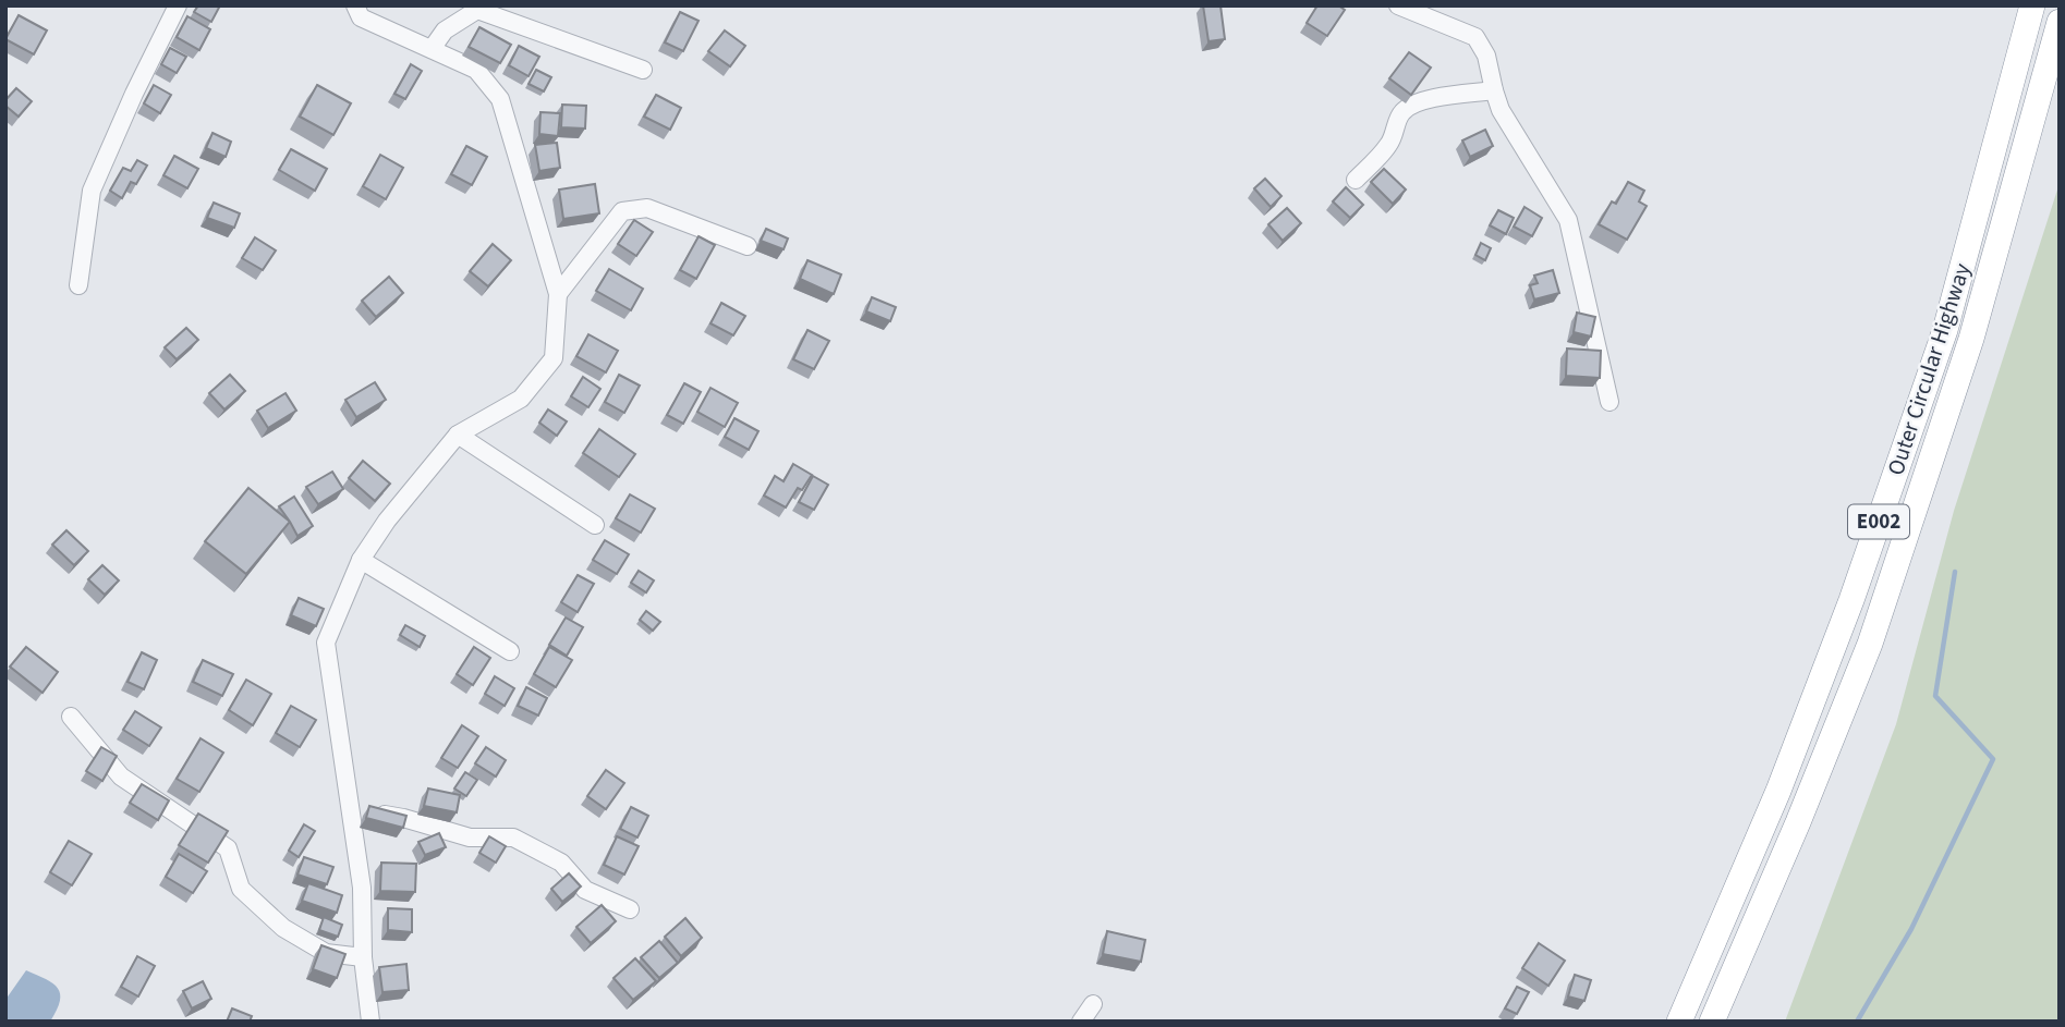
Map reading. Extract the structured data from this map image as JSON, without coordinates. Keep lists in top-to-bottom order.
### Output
{
  "streets": {
    "highway": ["Outer Circular Highway", "E002"]
  }
}
